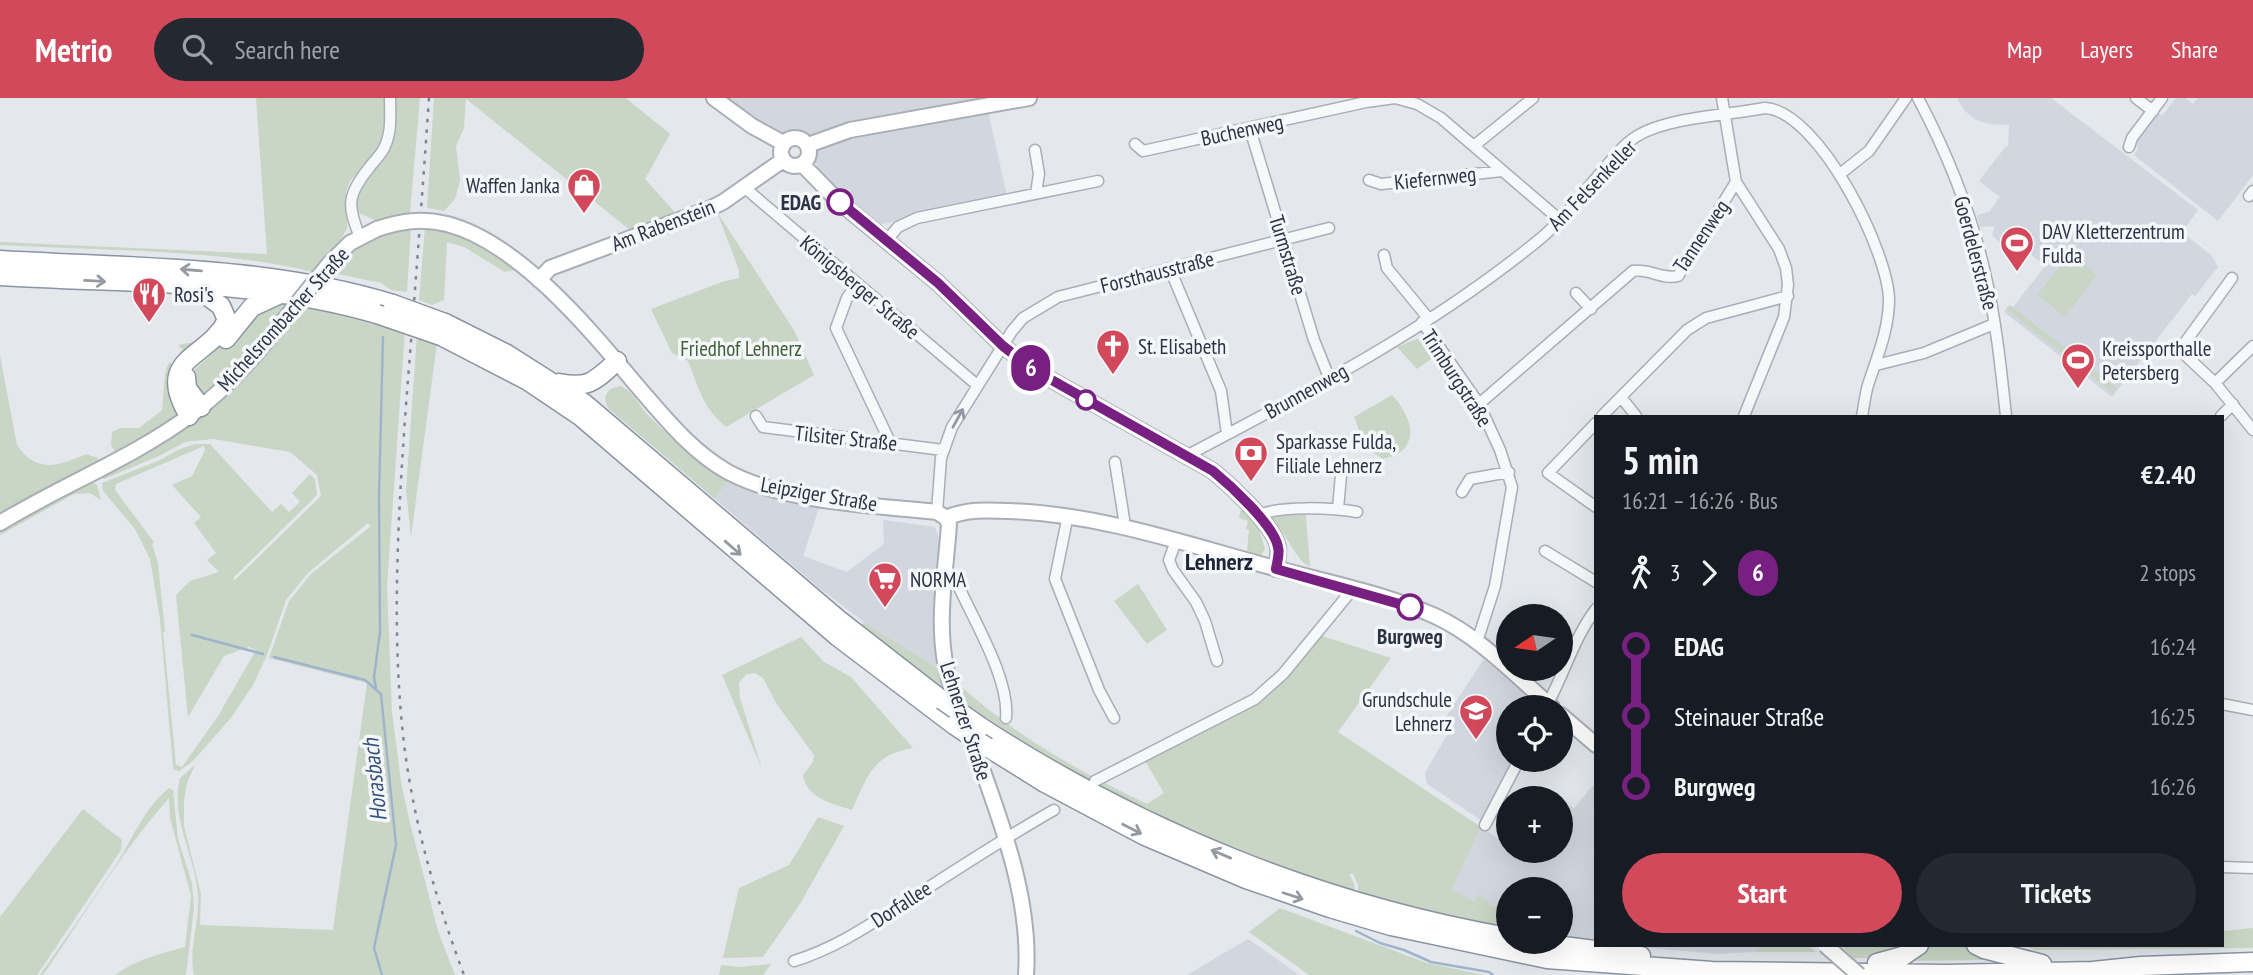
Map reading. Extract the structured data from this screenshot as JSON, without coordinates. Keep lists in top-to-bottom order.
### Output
{
  "streets": {
    "main road": [
      "Am Rabenstein",
      "Michelsrombacher Straße",
      "Leipziger Straße",
      "Lehnerzer Straße"
    ],
    "street": [
      "Buchenweg",
      "Kiefernweg",
      "Am Felsenkeller",
      "Tannenweg",
      "Goerdelerstraße",
      "Turmstraße",
      "Forsthausstraße",
      "Königsberger Straße",
      "Trimburgstraße",
      "Brunnenweg",
      "Tilsiter Straße",
      "Dorfallee"
    ]
  },
  "crossings": [
    ["Buchenweg", "Kiefernweg"],
    ["Buchenweg", "Am Felsenkeller"],
    ["Buchenweg", "Turmstraße"],
    ["Am Felsenkeller", "Trimburgstraße"],
    ["Am Felsenkeller", "Brunnenweg"],
    ["Am Rabenstein", "Königsberger Straße"],
    ["Am Rabenstein", "Michelsrombacher Straße"],
    ["Am Rabenstein", "Leipziger Straße"],
    ["Tannenweg", "Trimburgstraße"],
    ["Turmstraße", "Forsthausstraße"],
    ["Turmstraße", "Brunnenweg"],
    ["Forsthausstraße", "Königsberger Straße"],
    ["Forsthausstraße", "Tilsiter Straße"],
    ["Forsthausstraße", "Leipziger Straße"],
    ["Forsthausstraße", "Lehnerzer Straße"],
    ["Michelsrombacher Straße", "Leipziger Straße"],
    ["Trimburgstraße", "Brunnenweg"],
    ["Trimburgstraße", "Leipziger Straße"],
    ["Leipziger Straße", "Lehnerzer Straße"],
    ["Lehnerzer Straße", "Dorfallee"]
  ],
  "districts": ["Lehnerz"],
  "water": ["Horasbach"],
  "parks": ["Friedhof Lehnerz"],
  "places": {
    "other": ["EDAG", "Burgweg"],
    "shop": ["Waffen Janka"],
    "sports": ["DAV Kletterzentrum Fulda", "Kreissporthalle Petersberg"],
    "restaurant": ["Rosi's"],
    "church": ["St. Elisabeth"],
    "bank": ["Sparkasse Fulda, Filiale Lehnerz"],
    "supermarket": ["NORMA"],
    "school or university": ["Grundschule Lehnerz"]
  },
  "lines": ["bus line 6"],
  "north": "left",
  "page": {
    "header": "Metrio",
    "search": "Search here",
    "nav": ["Map", "Layers", "Share"],
    "on_map": "6",
    "heading": ["5 min", "16:21 – 16:26 · Bus", "€2.40"],
    "legs": ["3", "6", "2 stops"],
    "map_buttons": ["+", "−"],
    "list": [
      {
        "name": "EDAG",
        "value": "16:24"
      },
      {
        "name": "Steinauer Straße",
        "value": "16:25"
      },
      {
        "name": "Burgweg",
        "value": "16:26"
      }
    ],
    "buttons": ["Start", "Tickets"]
  }
}
